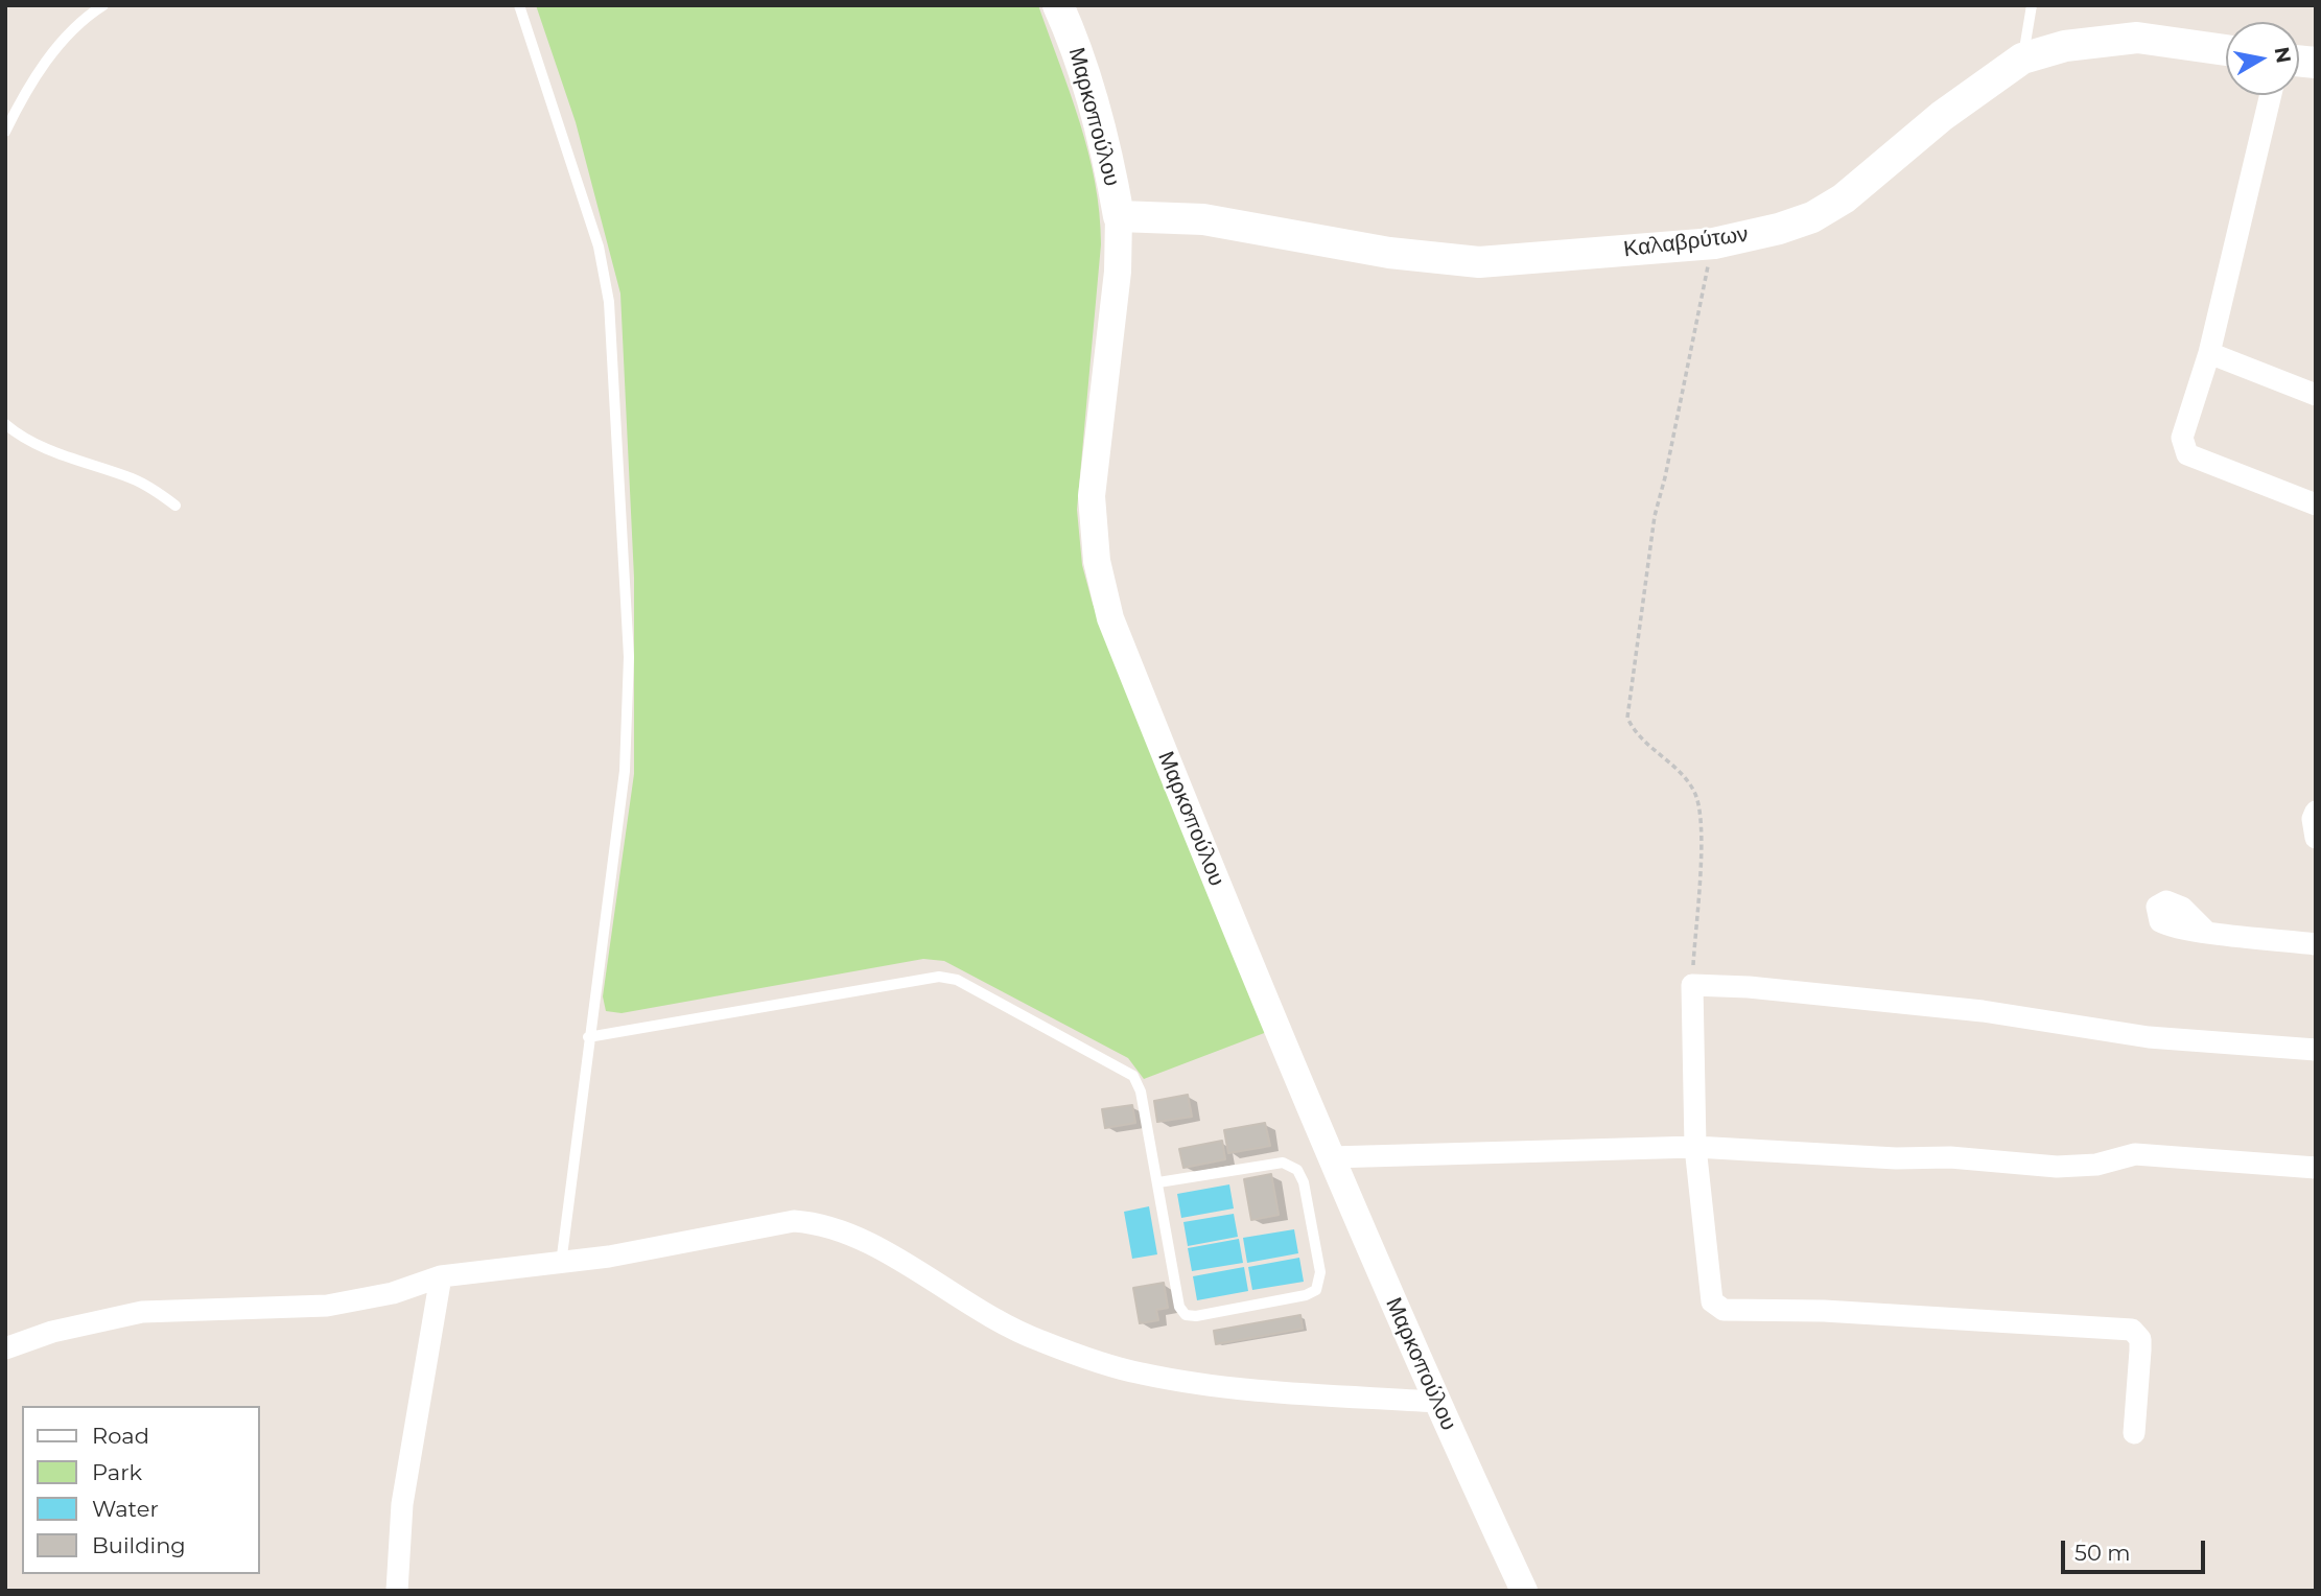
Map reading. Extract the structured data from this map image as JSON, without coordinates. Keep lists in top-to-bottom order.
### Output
{
  "streets": {
    "main road": ["Μαρκοπούλου", "Καλαβρύτων"]
  },
  "crossings": [
    ["Μαρκοπούλου", "Καλαβρύτων"]
  ],
  "legend": [
    "Road",
    "Park",
    "Water",
    "Building"
  ],
  "scale_bar": "50 m",
  "north": "right"
}
